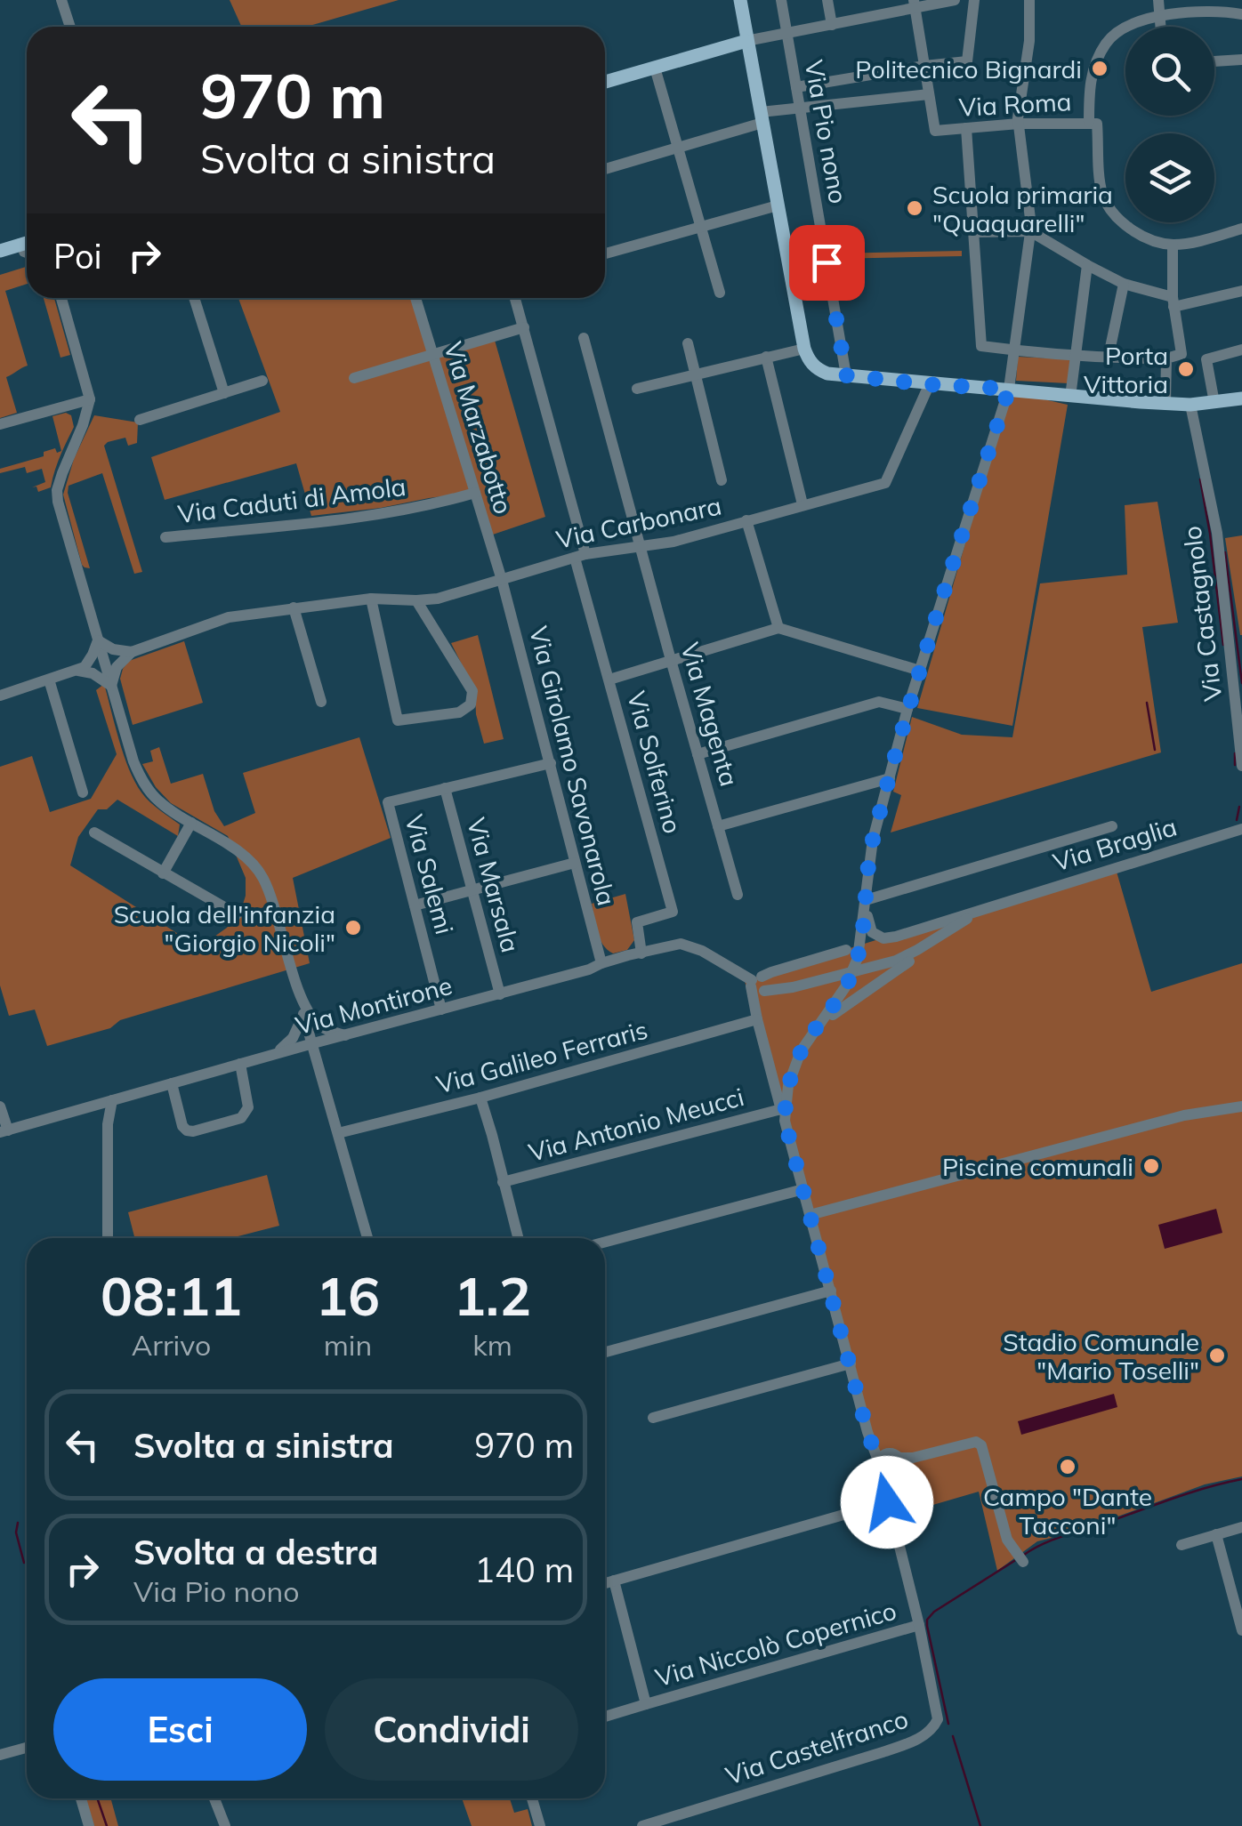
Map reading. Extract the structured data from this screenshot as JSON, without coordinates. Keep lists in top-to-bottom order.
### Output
{
  "streets": {
    "street": [
      "Via Roma",
      "Via Pio nono",
      "Via Marzabotto",
      "Via Caduti di Amola",
      "Via Carbonara",
      "Via Castagnolo",
      "Via Magenta",
      "Via Solferino",
      "Via Girolamo Savonarola",
      "Via Braglia",
      "Via Salemi",
      "Via Marsala",
      "Via Montirone",
      "Via Galileo Ferraris",
      "Via Antonio Meucci",
      "Via Niccolò Copernico",
      "Via Castelfranco"
    ]
  },
  "crossings": [
    ["Via Roma", "Via Castelfranco"],
    ["Via Marzabotto", "Via Caduti di Amola"],
    ["Via Marzabotto", "Via Carbonara"],
    ["Via Marzabotto", "Via Girolamo Savonarola"],
    ["Via Carbonara", "Via Magenta"],
    ["Via Carbonara", "Via Solferino"],
    ["Via Carbonara", "Via Girolamo Savonarola"],
    ["Via Solferino", "Via Montirone"],
    ["Via Girolamo Savonarola", "Via Montirone"],
    ["Via Braglia", "Via Montirone"],
    ["Via Braglia", "Via Castelfranco"],
    ["Via Salemi", "Via Marsala"],
    ["Via Salemi", "Via Montirone"],
    ["Via Marsala", "Via Montirone"],
    ["Via Montirone", "Via Castelfranco"],
    ["Via Galileo Ferraris", "Via Castelfranco"],
    ["Via Antonio Meucci", "Via Castelfranco"],
    ["Via Niccolò Copernico", "Via Castelfranco"]
  ],
  "places": [
    "Politecnico Bignardi",
    "Scuola primaria \"Quaquarelli\"",
    "Porta Vittoria",
    "Scuola dell'infanzia \"Giorgio Nicoli\"",
    "Piscine comunali",
    "Stadio Comunale \"Mario Toselli\"",
    "Campo \"Dante Tacconi\""
  ],
  "page": {
    "turn": ["970 m", "Svolta a sinistra"],
    "then": "Poi",
    "eta": [
      "08:11",
      "Arrivo",
      "16",
      "min",
      "1.2",
      "km"
    ],
    "list": [
      {
        "name": "Svolta a sinistra",
        "value": "970 m"
      },
      {
        "name": "Svolta a destra",
        "note": "Via Pio nono",
        "value": "140 m"
      }
    ],
    "buttons": ["Esci", "Condividi"]
  }
}
